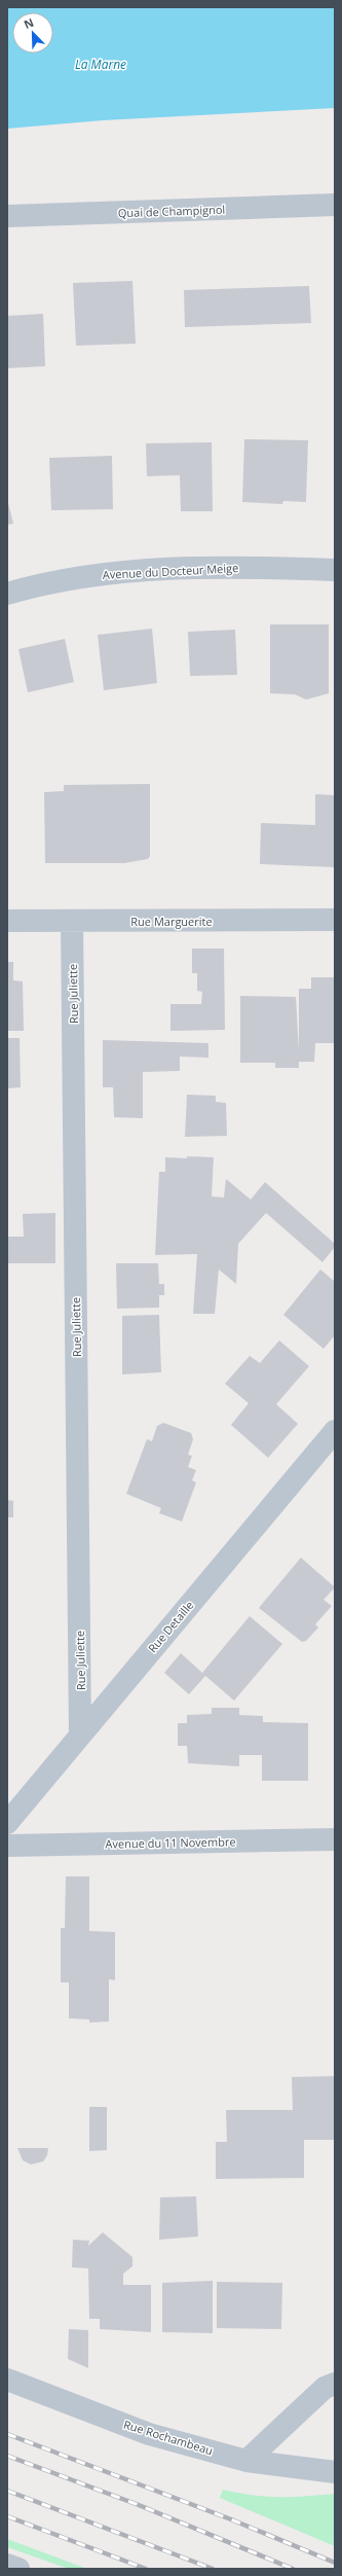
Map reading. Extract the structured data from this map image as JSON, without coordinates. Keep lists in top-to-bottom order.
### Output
{
  "streets": {
    "street": [
      "Quai de Champignol",
      "Avenue du Docteur Meige",
      "Rue Marguerite",
      "Rue Juliette",
      "Rue Detaille",
      "Avenue du 11 Novembre",
      "Rue Rochambeau"
    ]
  },
  "crossings": [
    ["Rue Marguerite", "Rue Juliette"],
    ["Rue Juliette", "Rue Detaille"]
  ],
  "water": ["La Marne"],
  "north": "top left"
}
